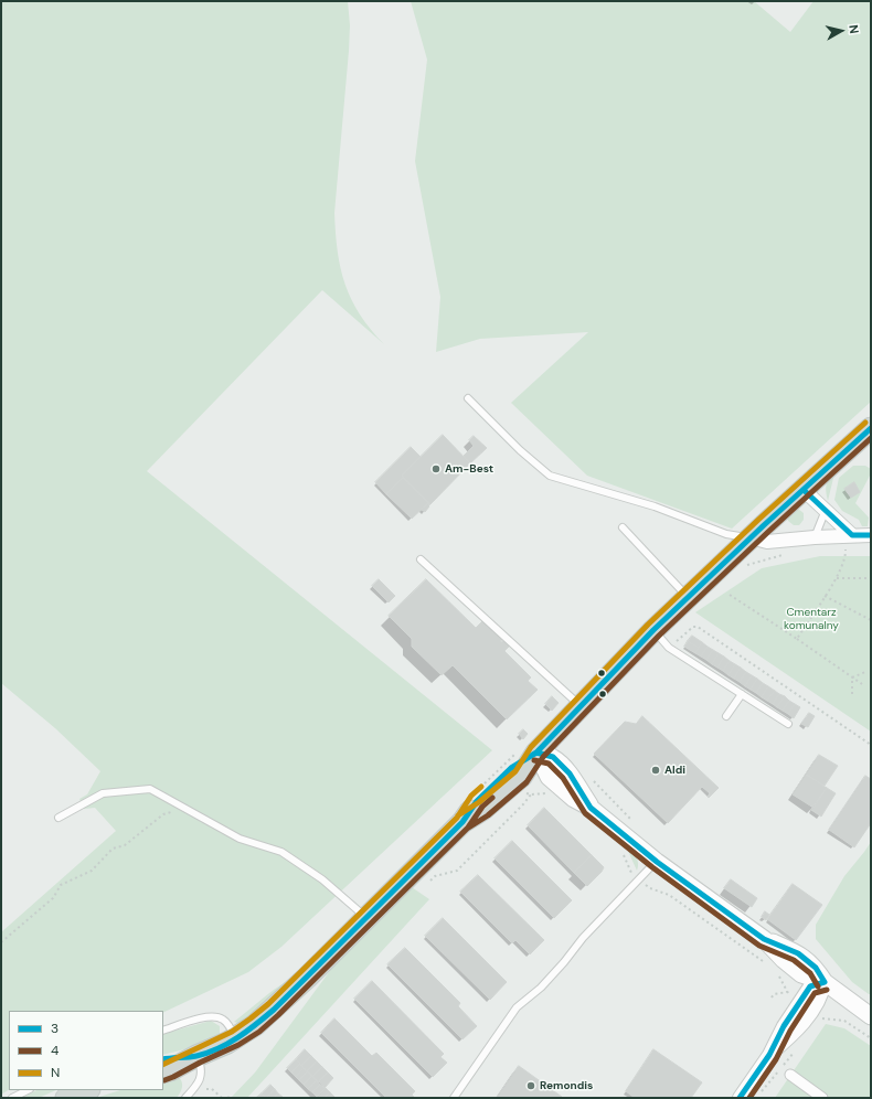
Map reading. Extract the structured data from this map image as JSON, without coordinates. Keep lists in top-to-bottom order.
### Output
{
  "parks": ["Cmentarz komunalny"],
  "places": ["Am-Best", "Aldi", "Remondis"],
  "lines": ["transit line N", "transit line 3", "transit line 4"],
  "legend": ["3", "4", "N"],
  "north": "right"
}
